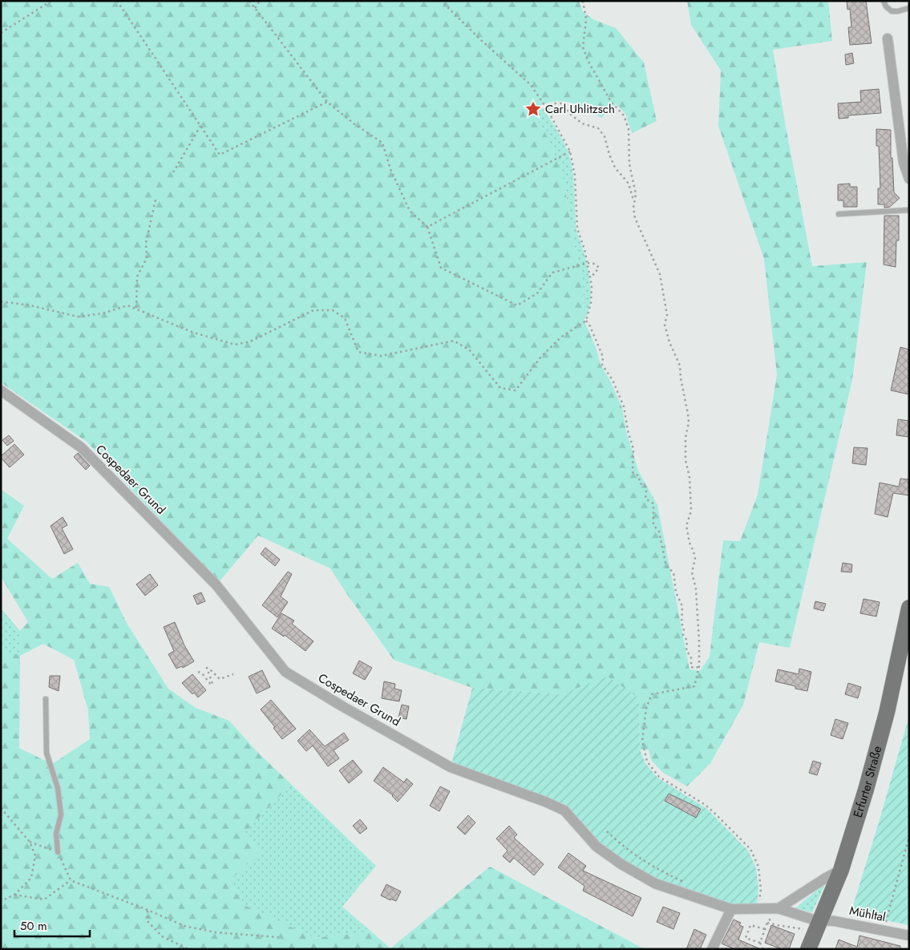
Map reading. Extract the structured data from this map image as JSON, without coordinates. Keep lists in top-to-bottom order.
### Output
{
  "streets": {
    "main road": ["Erfurter Straße"],
    "street": ["Cospedaer Grund", "Mühltal"]
  },
  "crossings": [
    ["Cospedaer Grund", "Erfurter Straße"],
    ["Cospedaer Grund", "Mühltal"],
    ["Erfurter Straße", "Mühltal"]
  ],
  "places": {
    "place": ["Carl Uhlitzsch"]
  },
  "scale_bar": "50 m"
}
